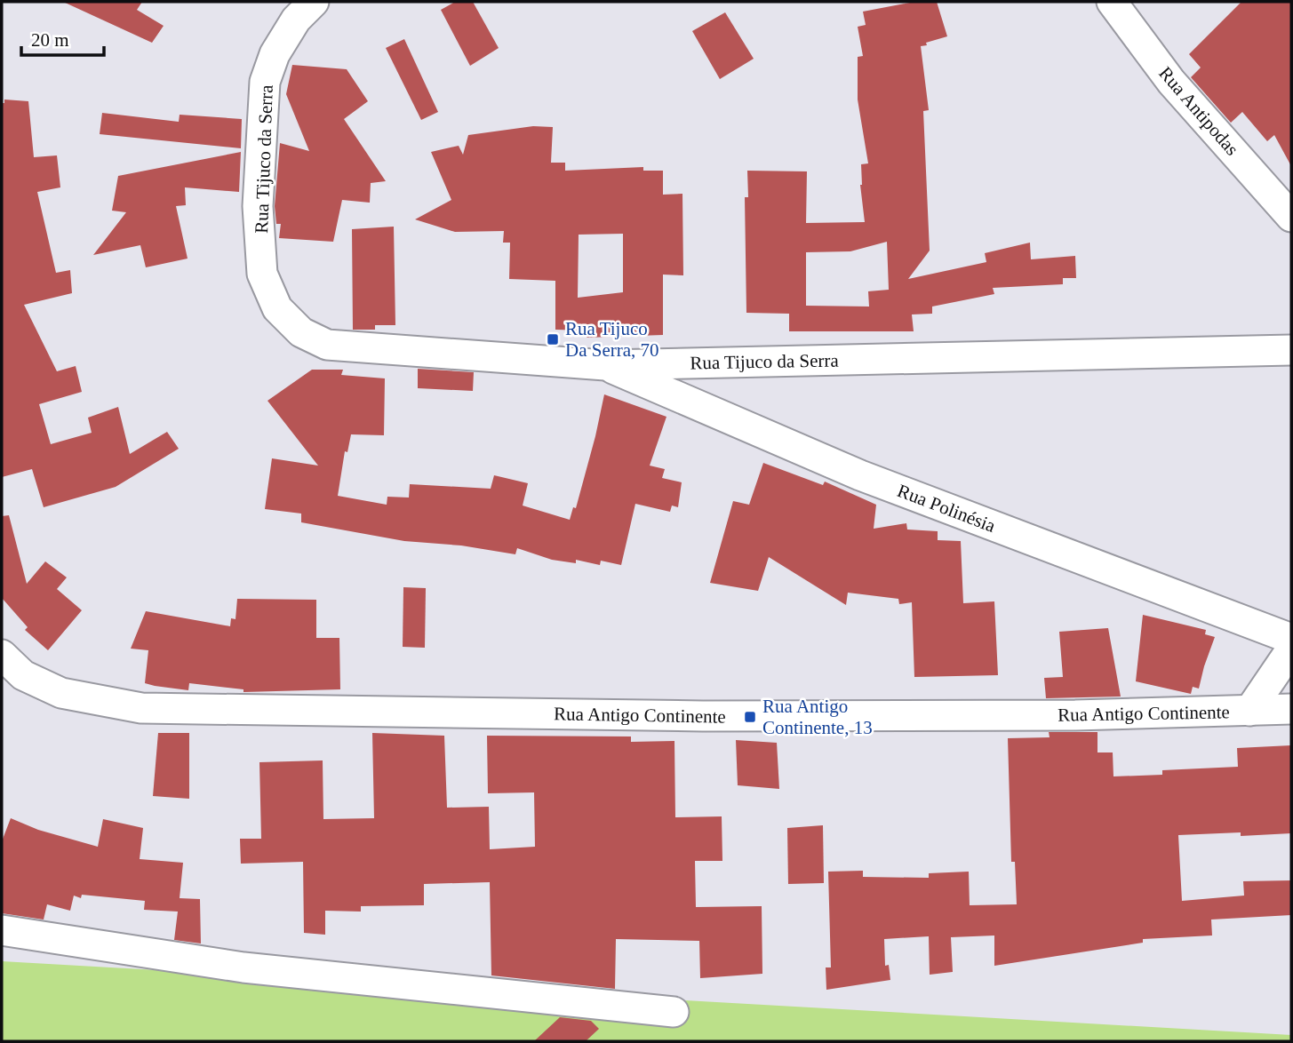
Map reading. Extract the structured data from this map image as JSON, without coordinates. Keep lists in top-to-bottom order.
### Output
{
  "streets": {
    "street": [
      "Rua Antipodas",
      "Rua Tijuco da Serra",
      "Rua Polinésia",
      "Rua Antigo Continente"
    ]
  },
  "crossings": [
    ["Rua Tijuco da Serra", "Rua Polinésia"]
  ],
  "places": {
    "transit": ["Rua Tijuco Da Serra, 70", "Rua Antigo Continente, 13"]
  },
  "scale_bar": "20 m"
}
